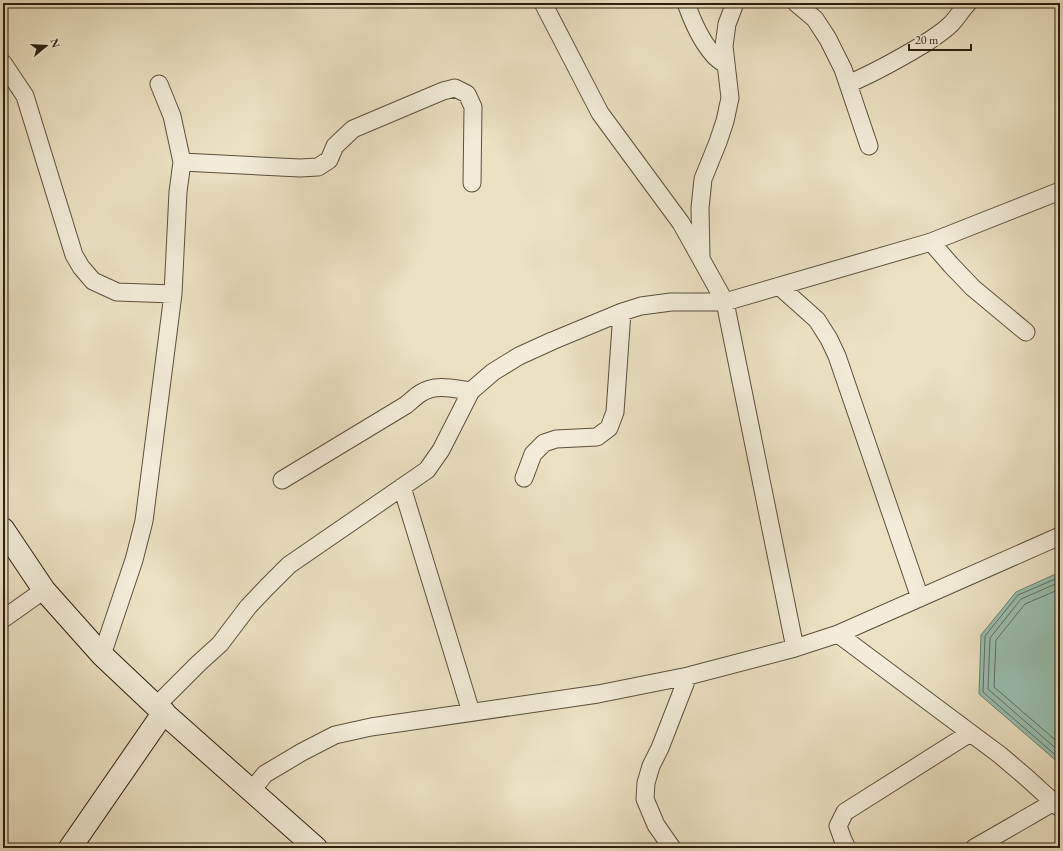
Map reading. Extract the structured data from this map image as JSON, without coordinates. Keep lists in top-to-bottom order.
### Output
{
  "scale_bar": "20 m",
  "north": "right"
}
